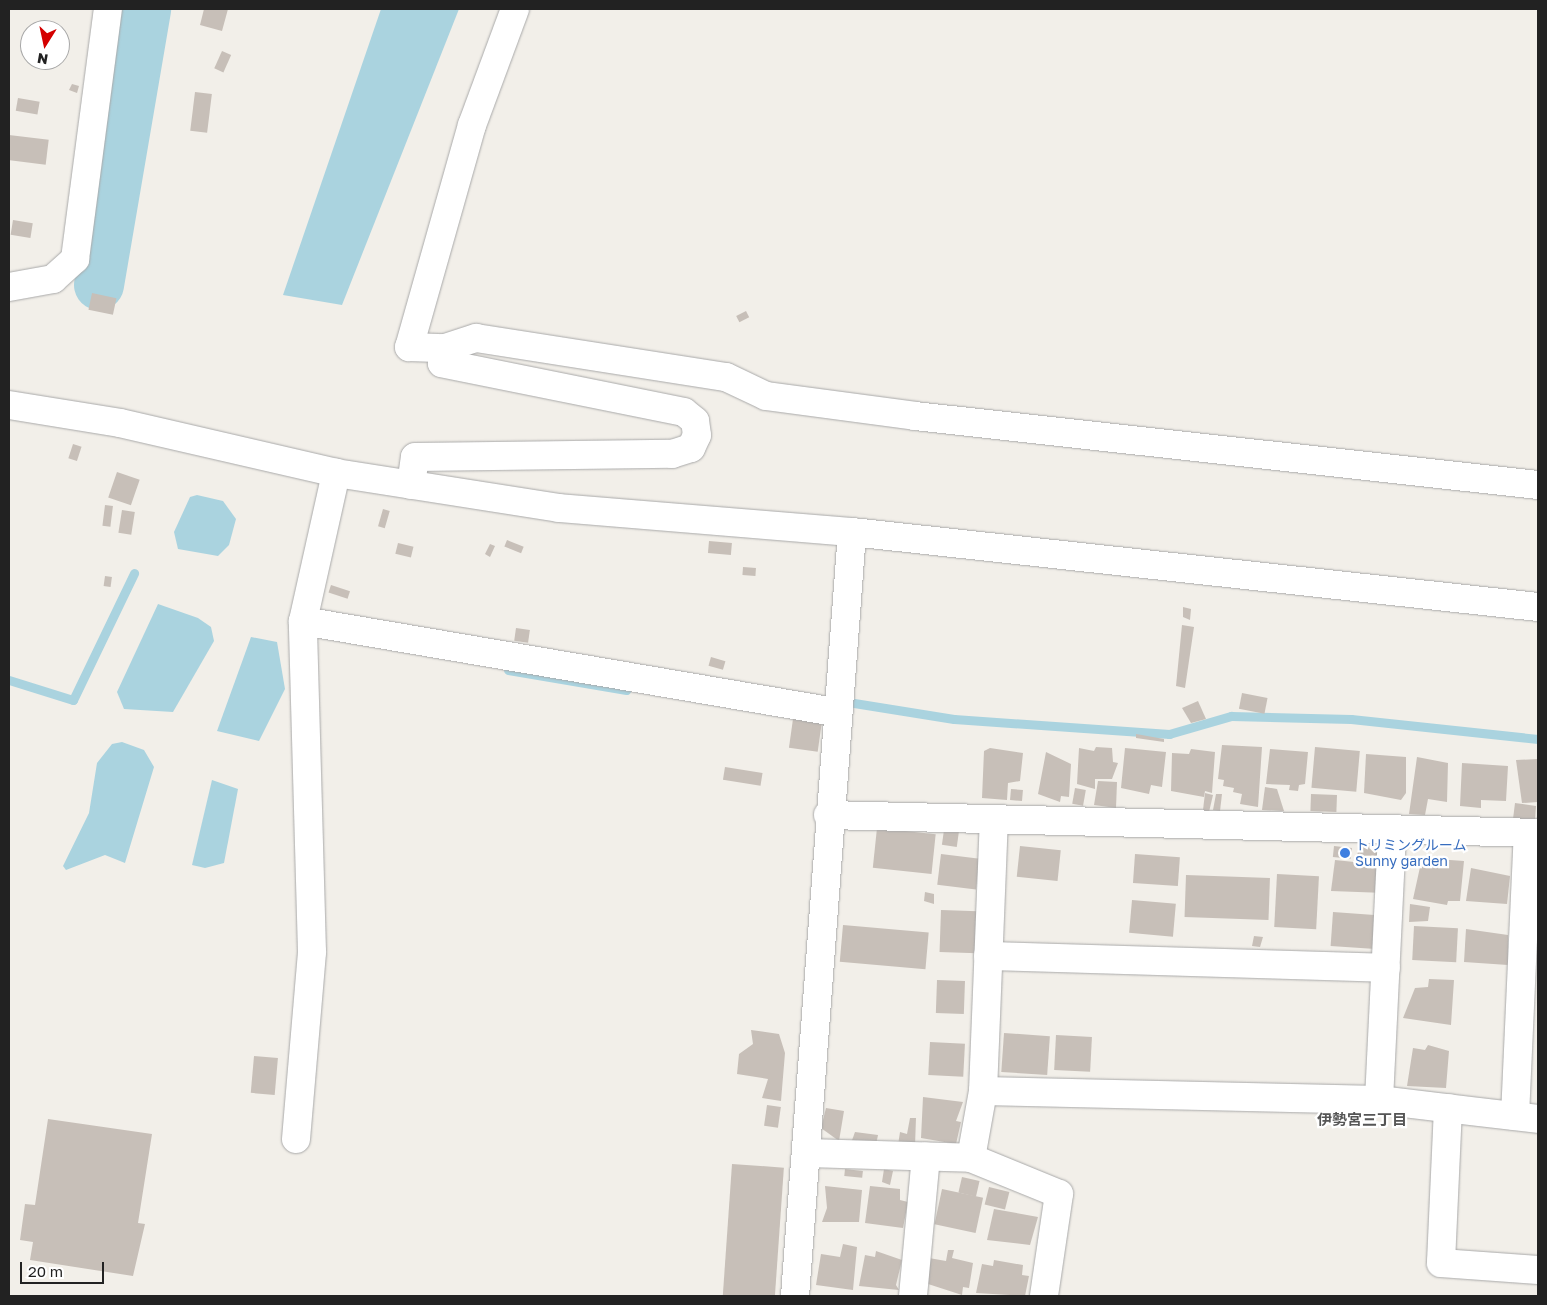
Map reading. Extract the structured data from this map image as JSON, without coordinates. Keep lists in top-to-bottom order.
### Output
{
  "districts": ["伊勢宮三丁目"],
  "places": ["トリミングルーム Sunny garden"],
  "scale_bar": "20 m",
  "north": "bottom"
}
